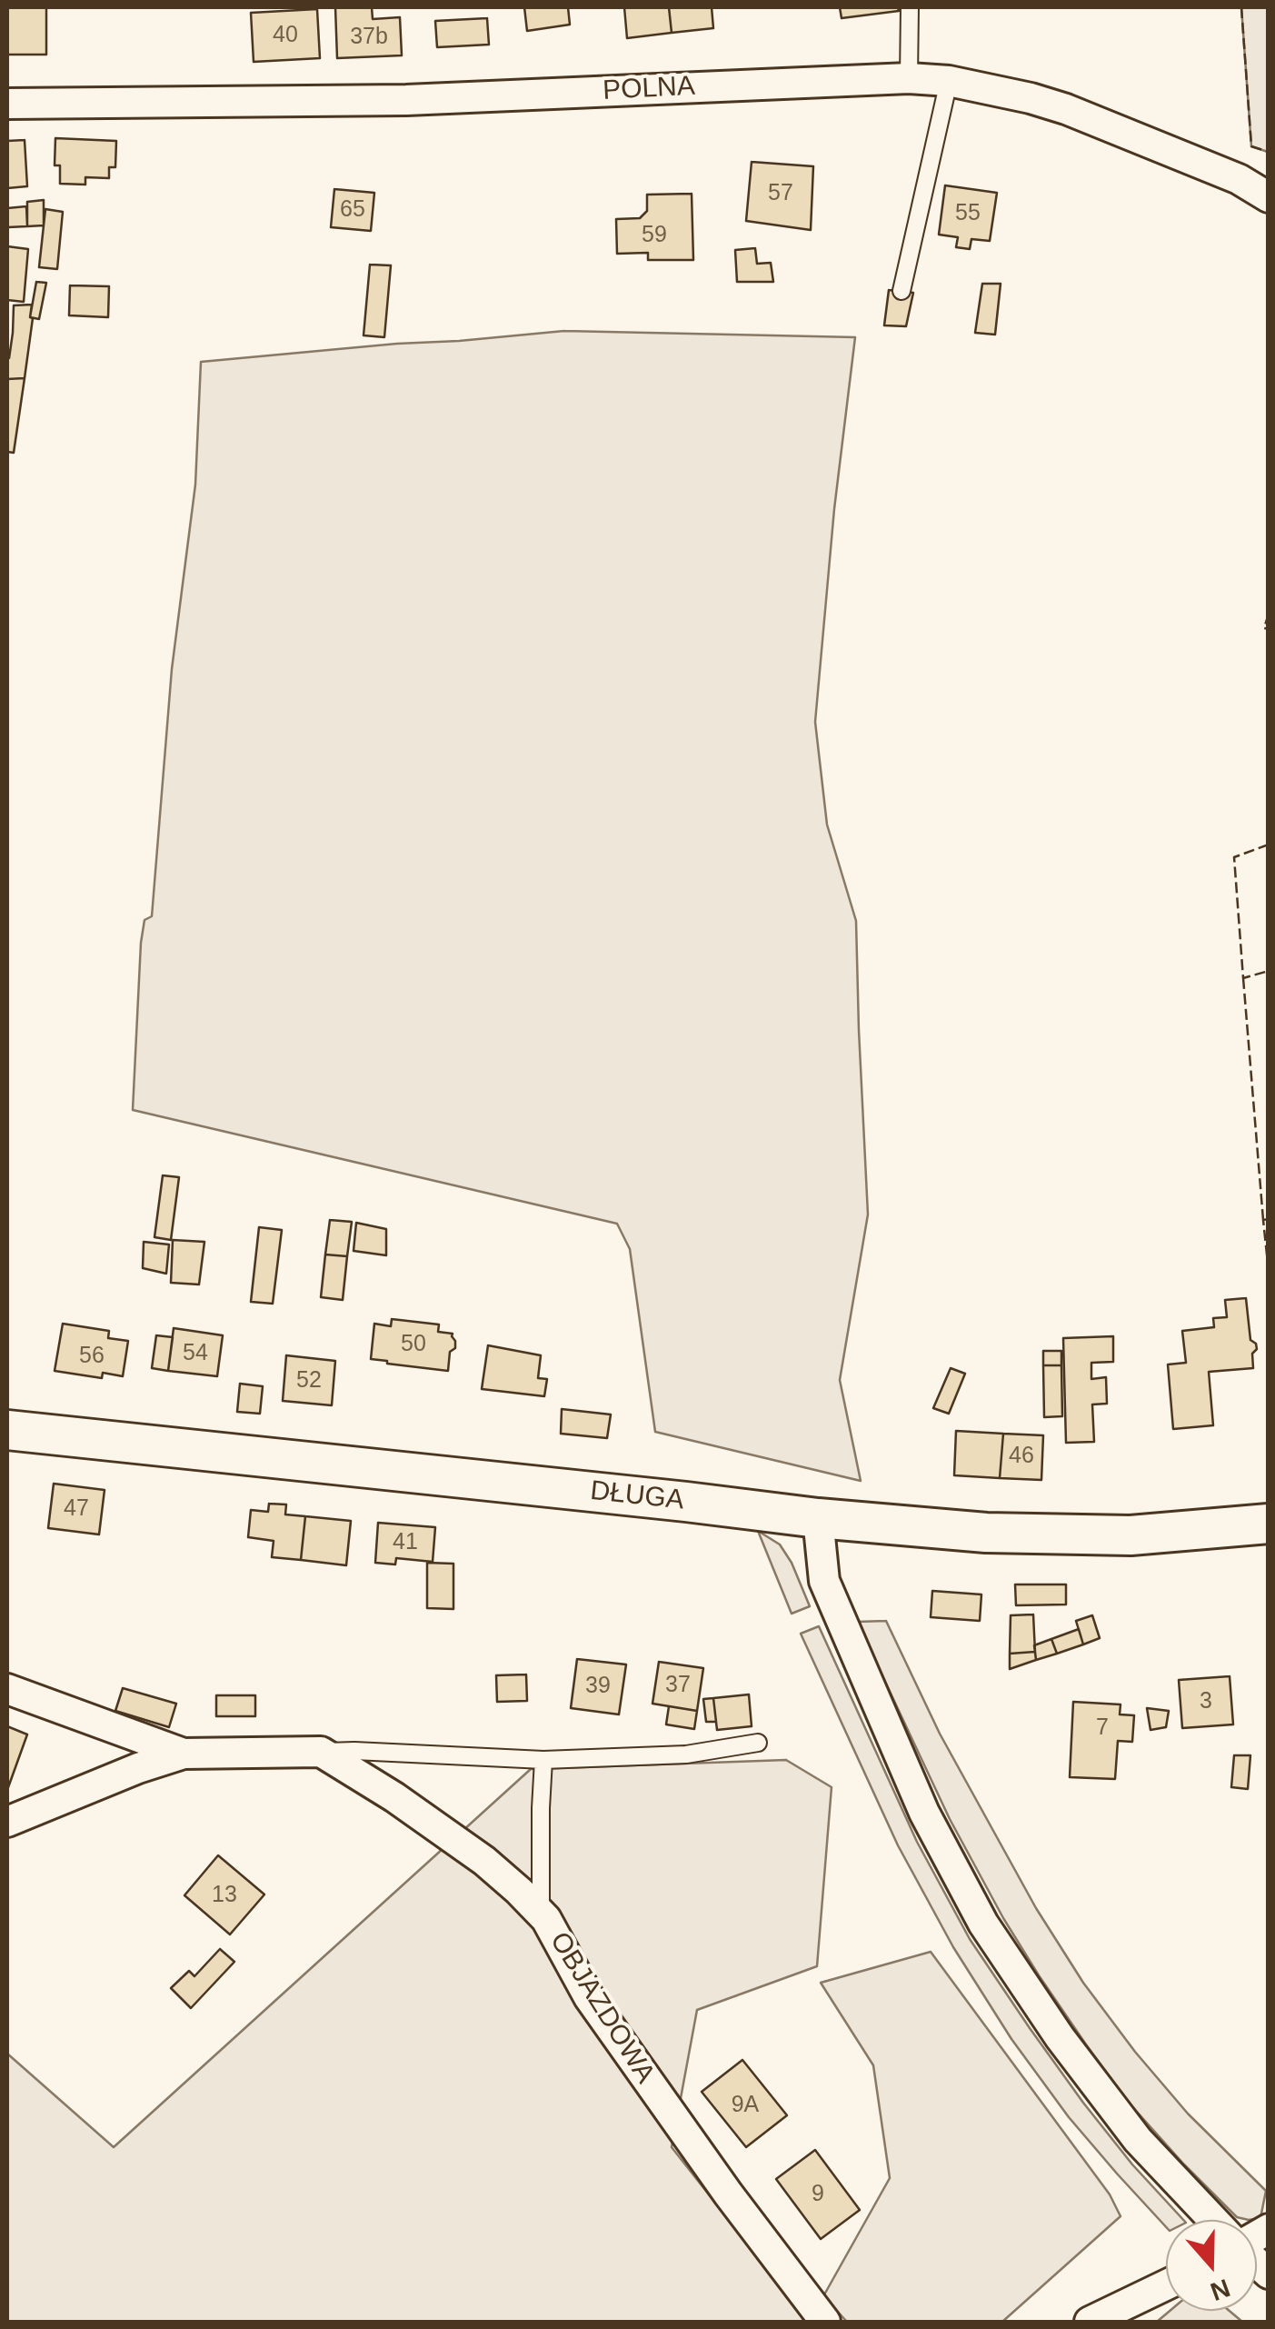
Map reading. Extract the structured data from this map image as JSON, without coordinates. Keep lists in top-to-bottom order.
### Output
{
  "streets": {
    "street": ["POLNA", "DŁUGA", "OBJAZDOWA"]
  },
  "house_numbers": [
    "40",
    "37b",
    "57",
    "65",
    "55",
    "59",
    "50",
    "54",
    "56",
    "52",
    "46",
    "47",
    "41",
    "37",
    "39",
    "3",
    "7",
    "13",
    "9A",
    "9"
  ],
  "north": "bottom"
}
